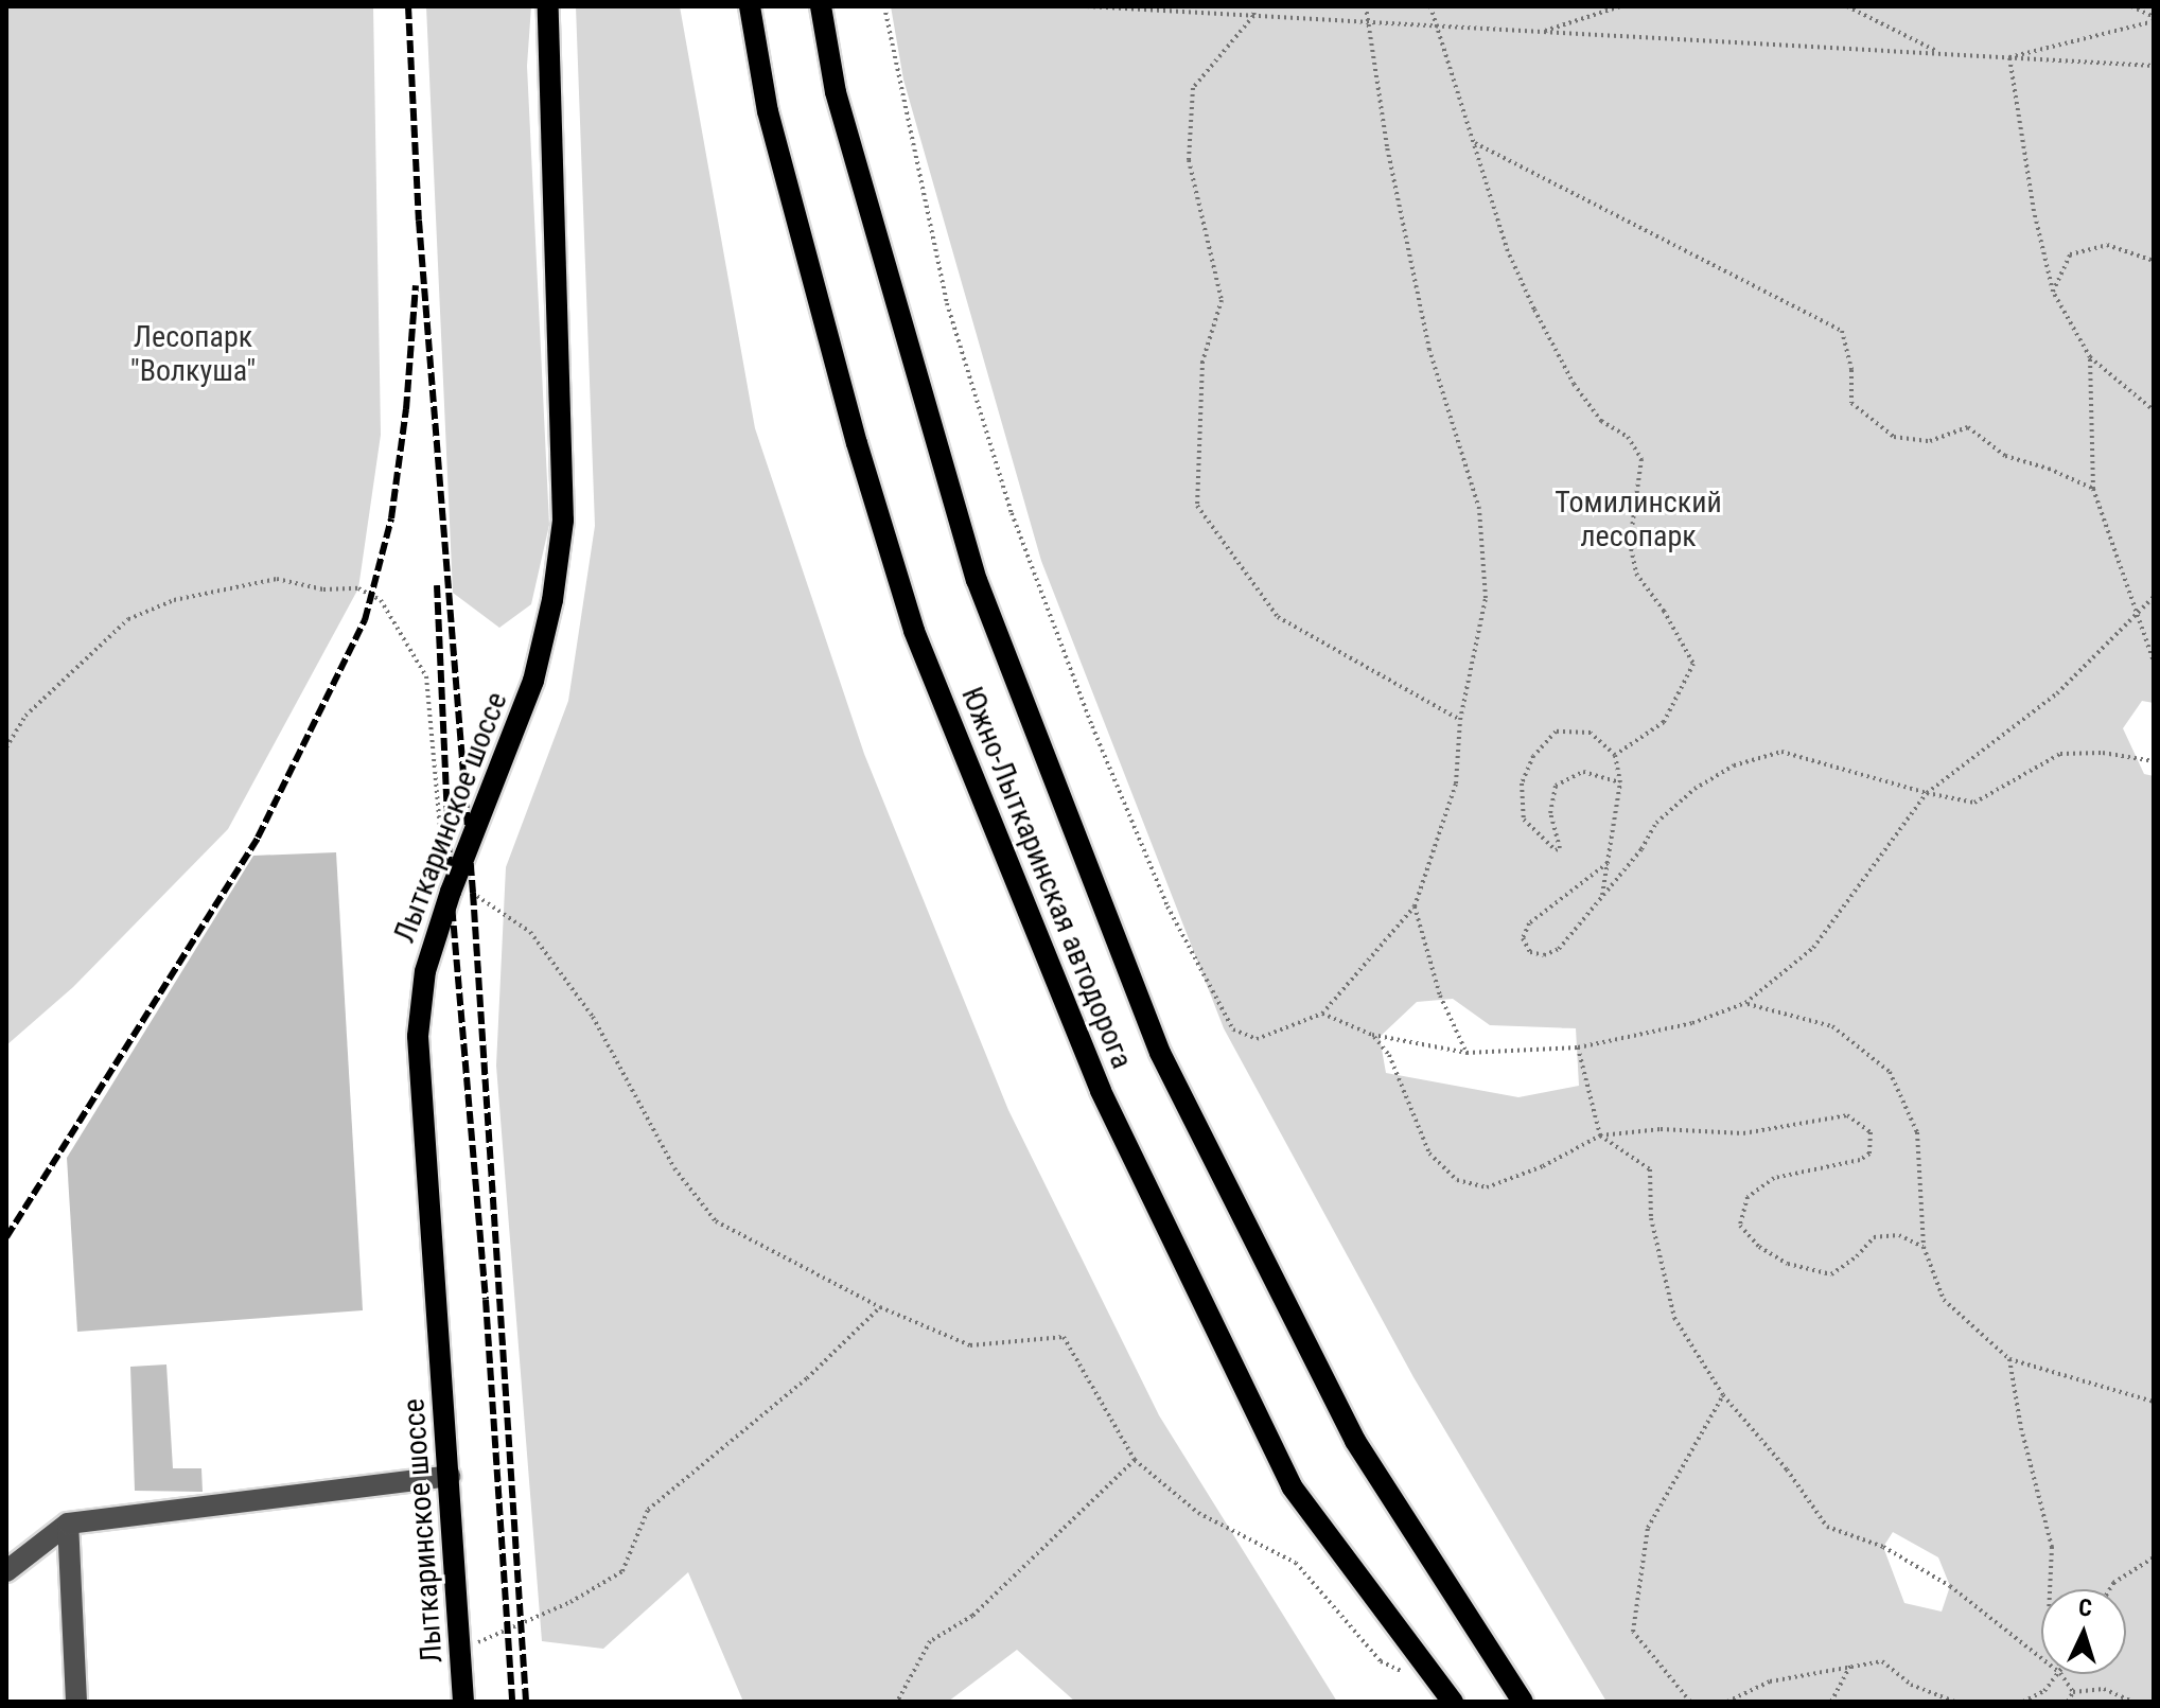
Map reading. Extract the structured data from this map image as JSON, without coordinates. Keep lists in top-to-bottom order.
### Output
{
  "streets": {
    "main road": ["Лыткаринское шоссе", "Южно-Лыткаринская автодорога"]
  },
  "parks": ["Лесопарк \"Волкуша\"", "Томилинский лесопарк"],
  "north": "top"
}
